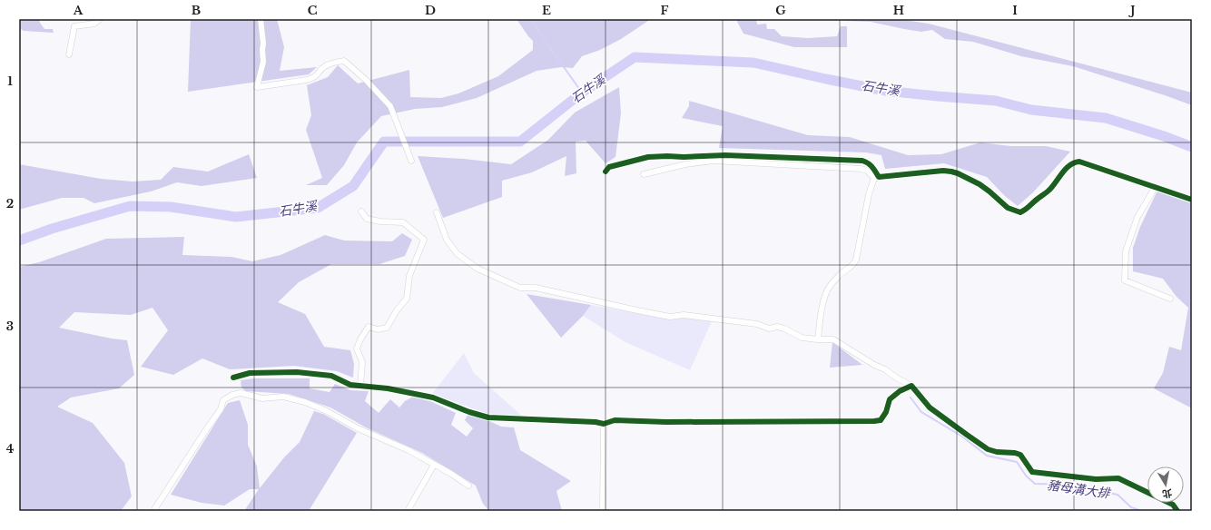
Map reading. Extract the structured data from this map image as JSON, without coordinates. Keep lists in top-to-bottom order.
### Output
{
  "water": ["石牛溪", "豬母溝大排"],
  "north": "bottom",
  "grid": {
    "columns": [
      "A",
      "B",
      "C",
      "D",
      "E",
      "F",
      "G",
      "H",
      "I",
      "J"
    ],
    "rows": [
      "1",
      "2",
      "3",
      "4"
    ]
  }
}
